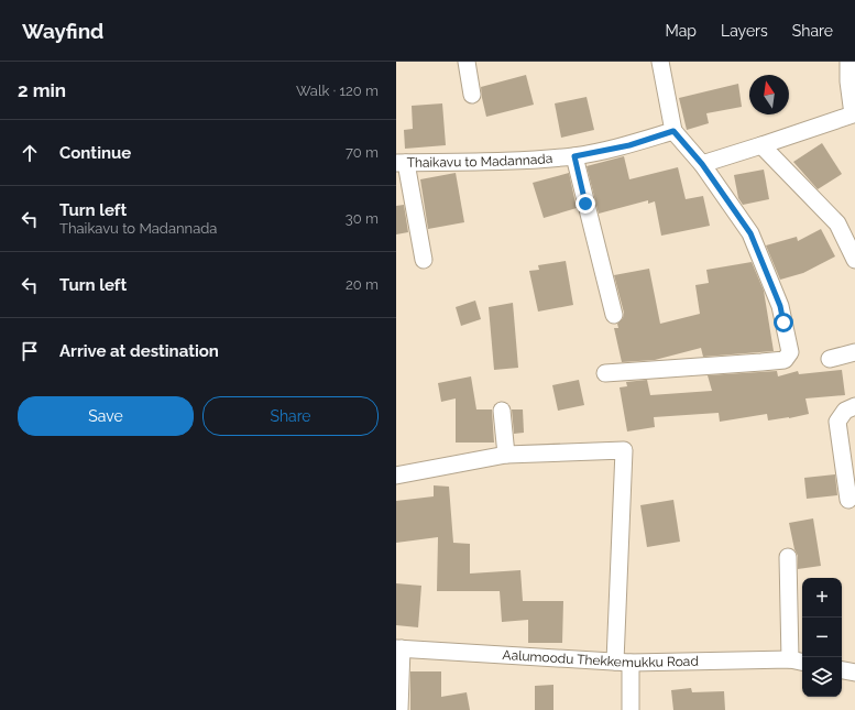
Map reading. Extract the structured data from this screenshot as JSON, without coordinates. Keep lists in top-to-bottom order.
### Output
{
  "streets": {
    "street": ["Thaikavu to Madannada", "Aalumoodu Thekkemukku Road"]
  },
  "north": "top",
  "page": {
    "header": "Wayfind",
    "nav": ["Map", "Layers", "Share"],
    "heading": ["2 min", "Walk · 120 m"],
    "list": [
      ["Continue", "70 m"],
      ["Turn left", "Thaikavu to Madannada", "30 m"],
      ["Turn left", "20 m"],
      "Arrive at destination"
    ],
    "buttons": ["Save", "Share"],
    "map_buttons": ["+", "−"]
  }
}
